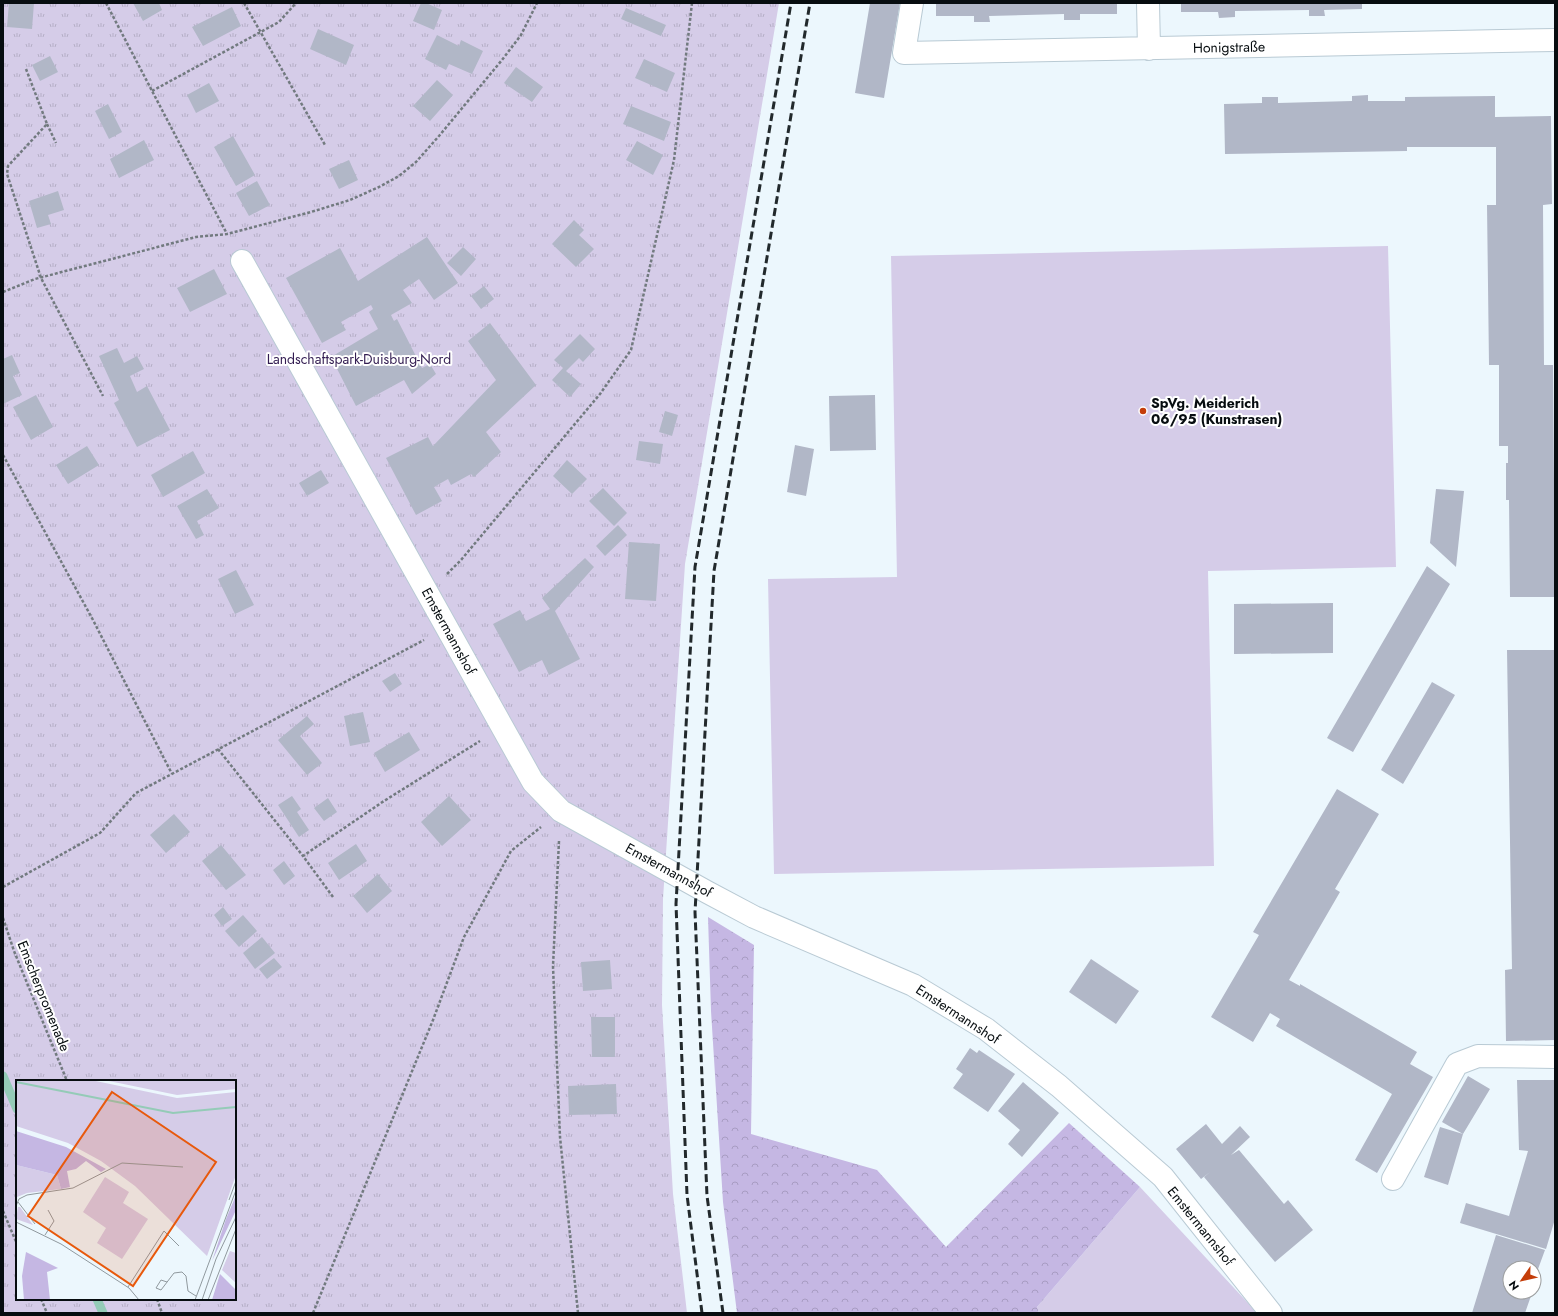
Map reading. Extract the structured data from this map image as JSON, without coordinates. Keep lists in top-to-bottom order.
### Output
{
  "streets": {
    "street": ["Honigstraße", "Emstermannshof"],
    "path": ["Emscherpromenade"]
  },
  "parks": ["Landschaftspark-Duisburg-Nord"],
  "places": ["SpVg. Meiderich 06/95 (Kunstrasen)"],
  "north": "bottom left"
}
